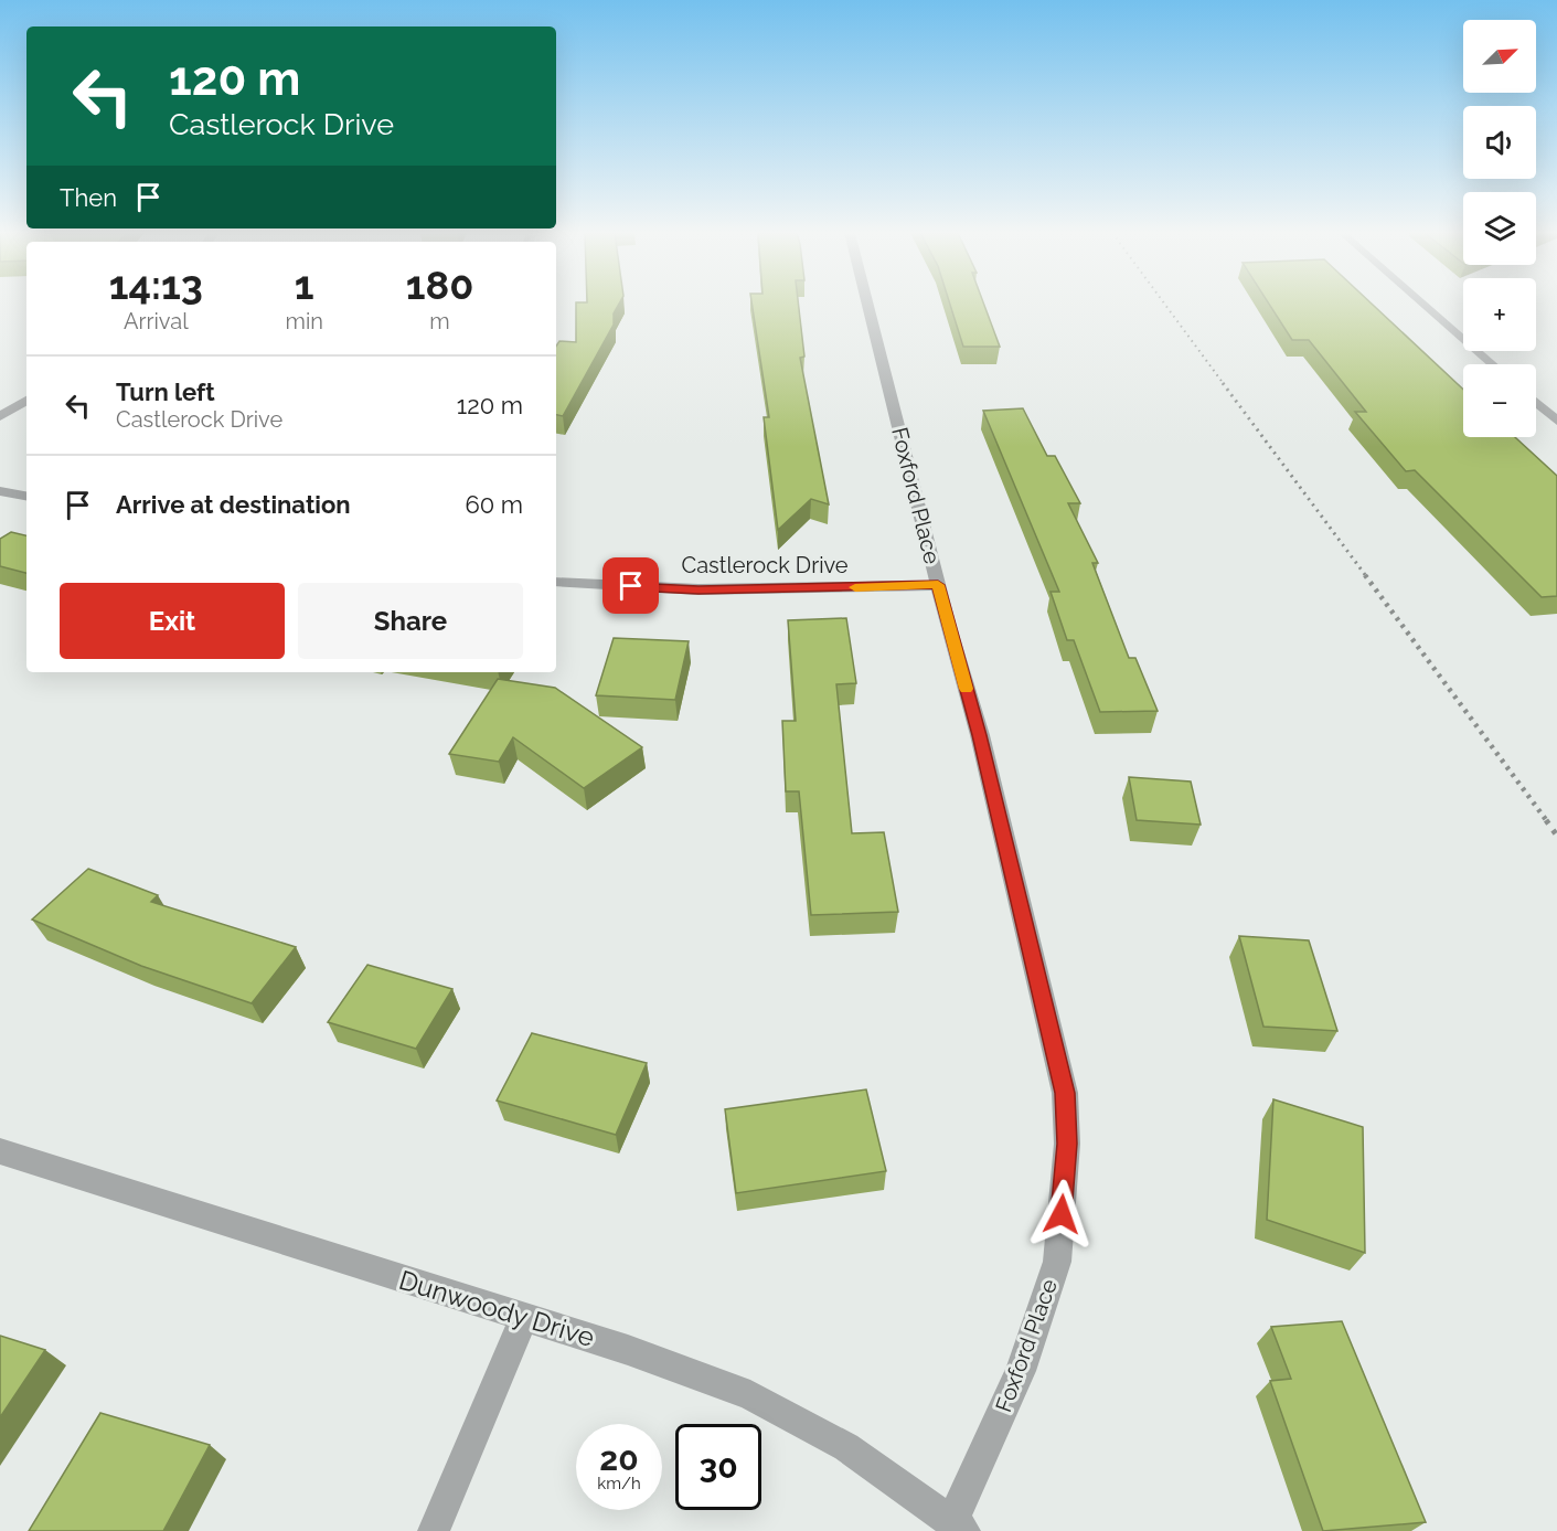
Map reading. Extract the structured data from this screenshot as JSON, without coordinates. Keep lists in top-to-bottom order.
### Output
{
  "streets": {
    "street": ["Foxford Place", "Castlerock Drive", "Dunwoody Drive"]
  },
  "crossings": [
    ["Foxford Place", "Castlerock Drive"],
    ["Foxford Place", "Dunwoody Drive"]
  ],
  "north": "top right",
  "page": {
    "map_buttons": ["+", "−"],
    "turn": ["120 m", "Castlerock Drive"],
    "then": "Then",
    "eta": [
      "14:13",
      "Arrival",
      "1",
      "min",
      "180",
      "m"
    ],
    "list": [
      {
        "name": "Turn left",
        "note": "Castlerock Drive",
        "value": "120 m"
      },
      {
        "name": "Arrive at destination",
        "value": "60 m"
      }
    ],
    "buttons": ["Exit", "Share"],
    "speed": "20 km/h",
    "limit": "30"
  }
}
